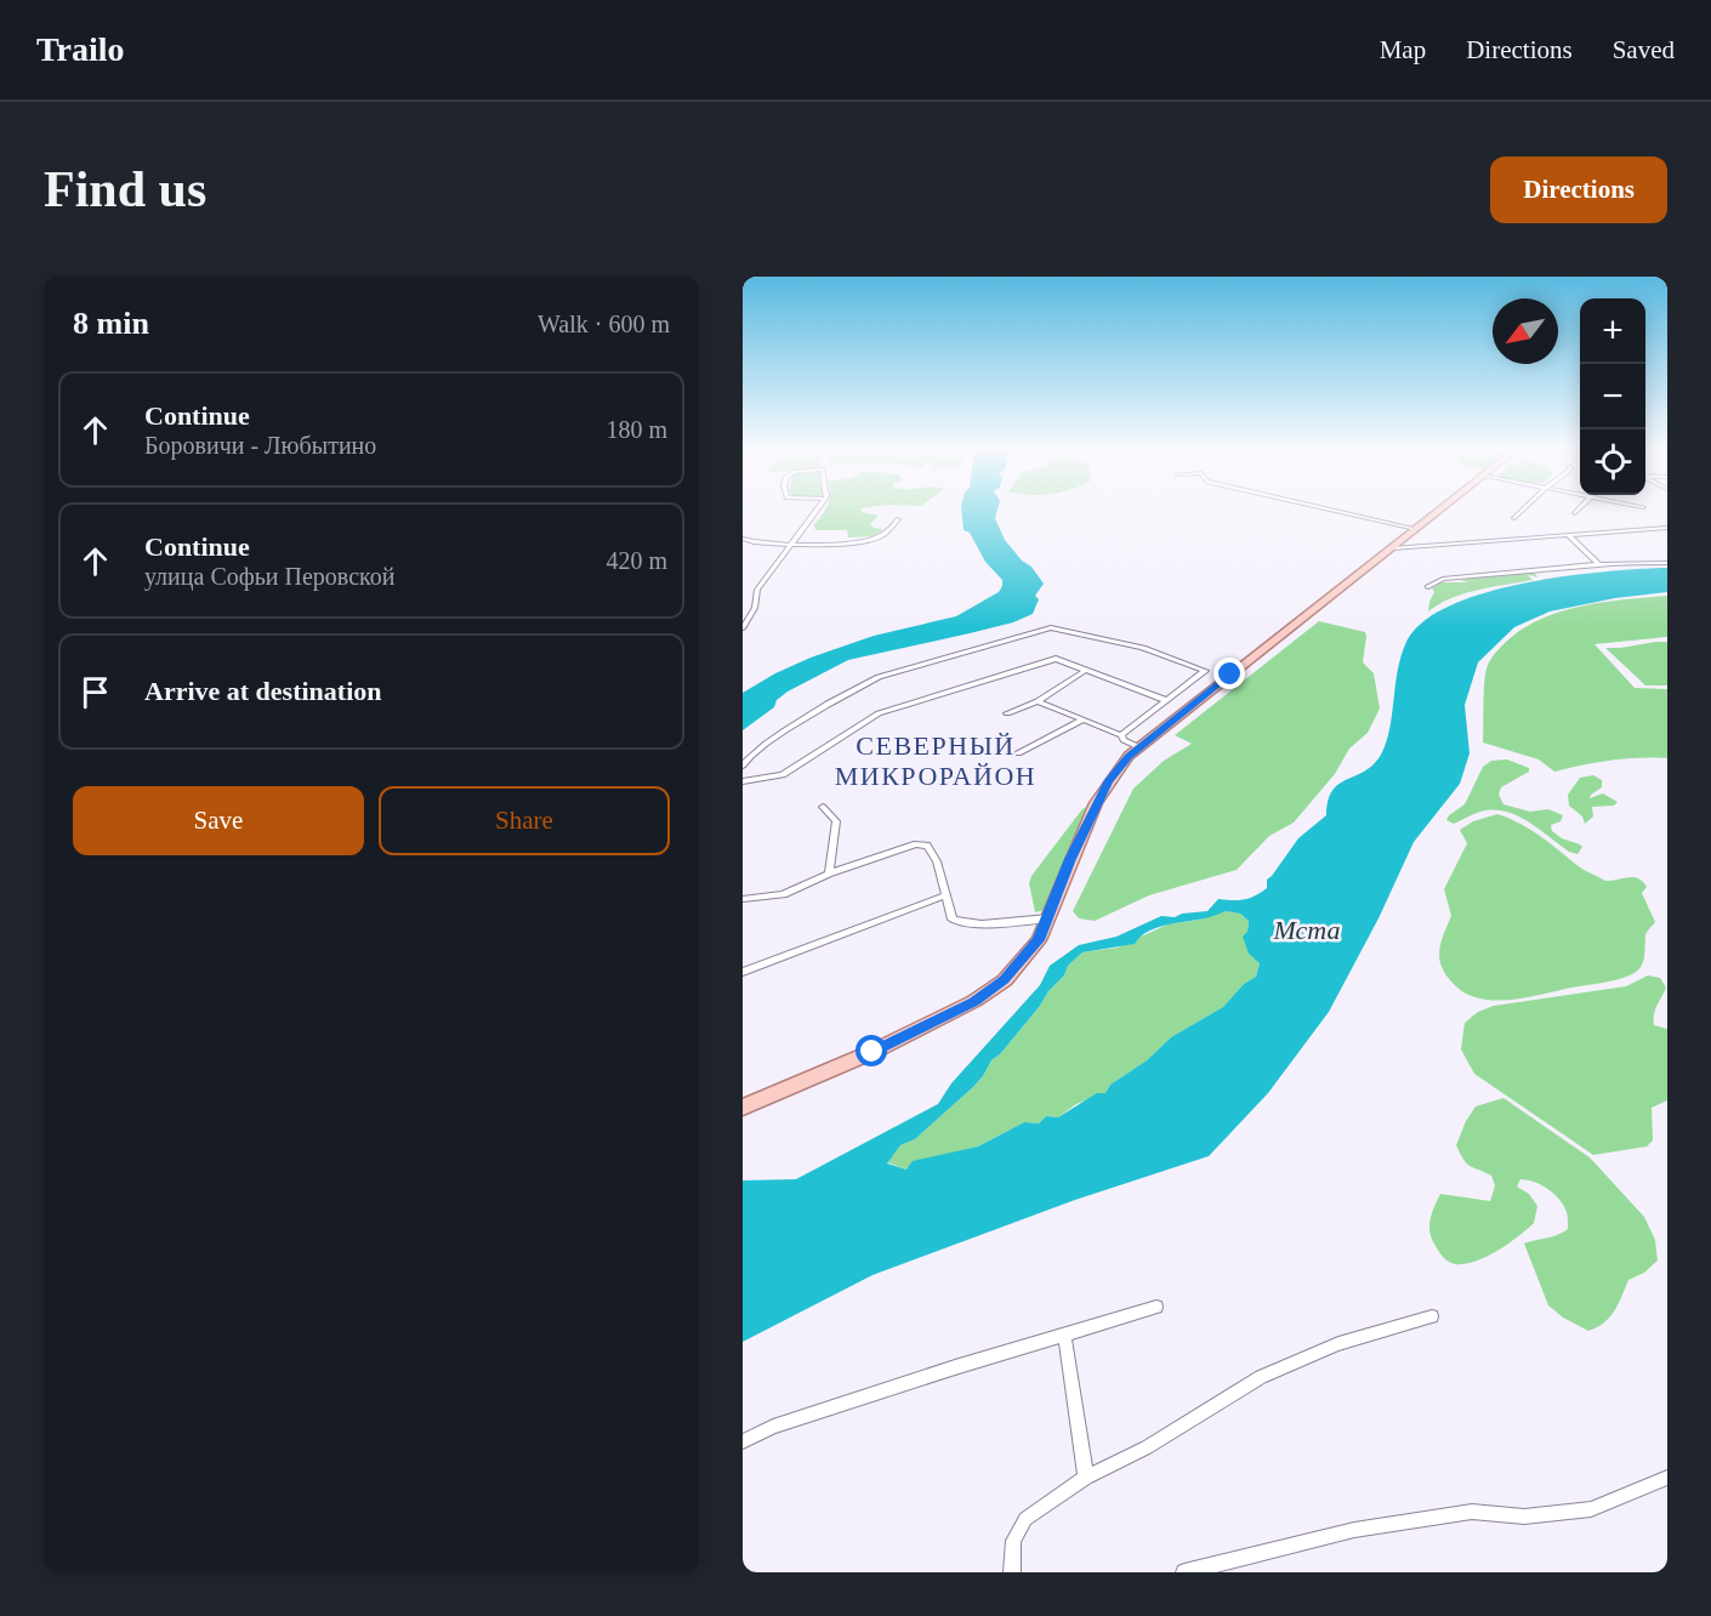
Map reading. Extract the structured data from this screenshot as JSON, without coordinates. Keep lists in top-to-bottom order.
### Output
{
  "districts": ["СЕВЕРНЫЙ МИКРОРАЙОН"],
  "water": ["Мста"],
  "north": "bottom left",
  "page": {
    "header": "Trailo",
    "nav": ["Map", "Directions", "Saved"],
    "buttons": [
      "Directions",
      ["Save", "Share"]
    ],
    "title": "Find us",
    "heading": ["8 min", "Walk · 600 m"],
    "map_buttons": ["+", "−"],
    "list": [
      ["Continue", "Боровичи - Любытино", "180 m"],
      ["Continue", "улица Софьи Перовской", "420 m"],
      "Arrive at destination"
    ]
  }
}
